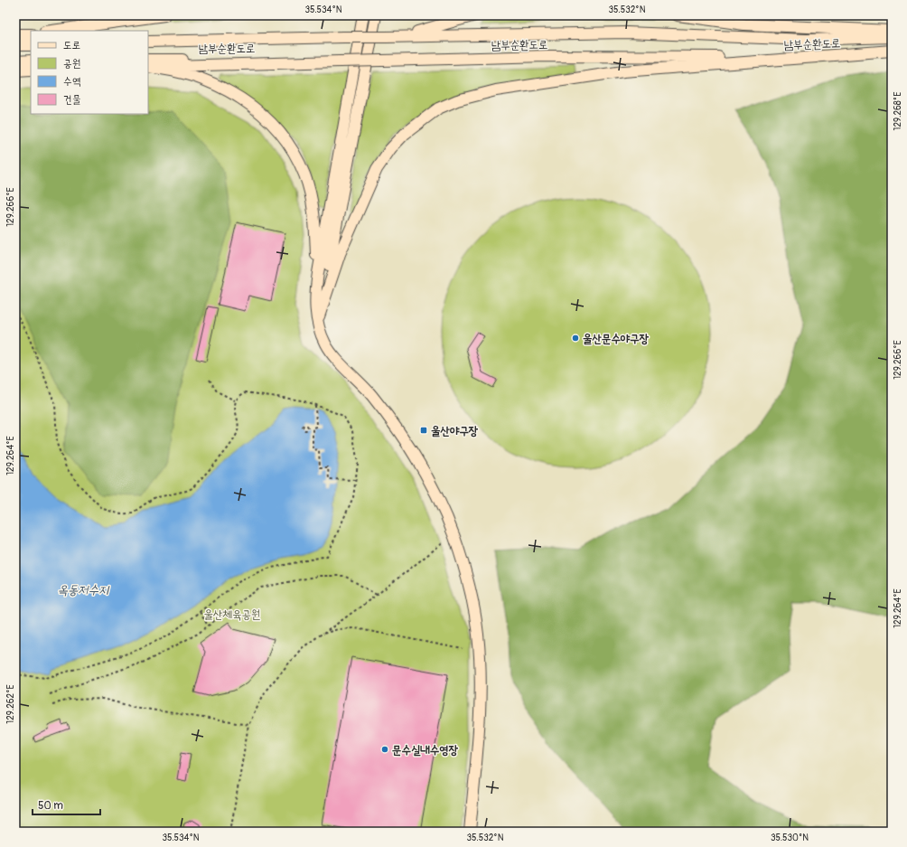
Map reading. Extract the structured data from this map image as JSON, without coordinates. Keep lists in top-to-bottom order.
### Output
{
  "streets": {
    "main road": ["남부순환도로"]
  },
  "water": ["옥동저수지"],
  "parks": ["울산체육공원"],
  "places": {
    "other": ["울산문수야구장", "문수실내수영장"],
    "transit": ["울산야구장"]
  },
  "legend": [
    "도로",
    "공원",
    "수역",
    "건물"
  ],
  "scale_bar": "50 m",
  "coordinates": [
    "35.534°N",
    "35.532°N",
    "129.268°E",
    "129.266°E",
    "129.264°E",
    "129.262°E",
    "35.530°N"
  ]
}
